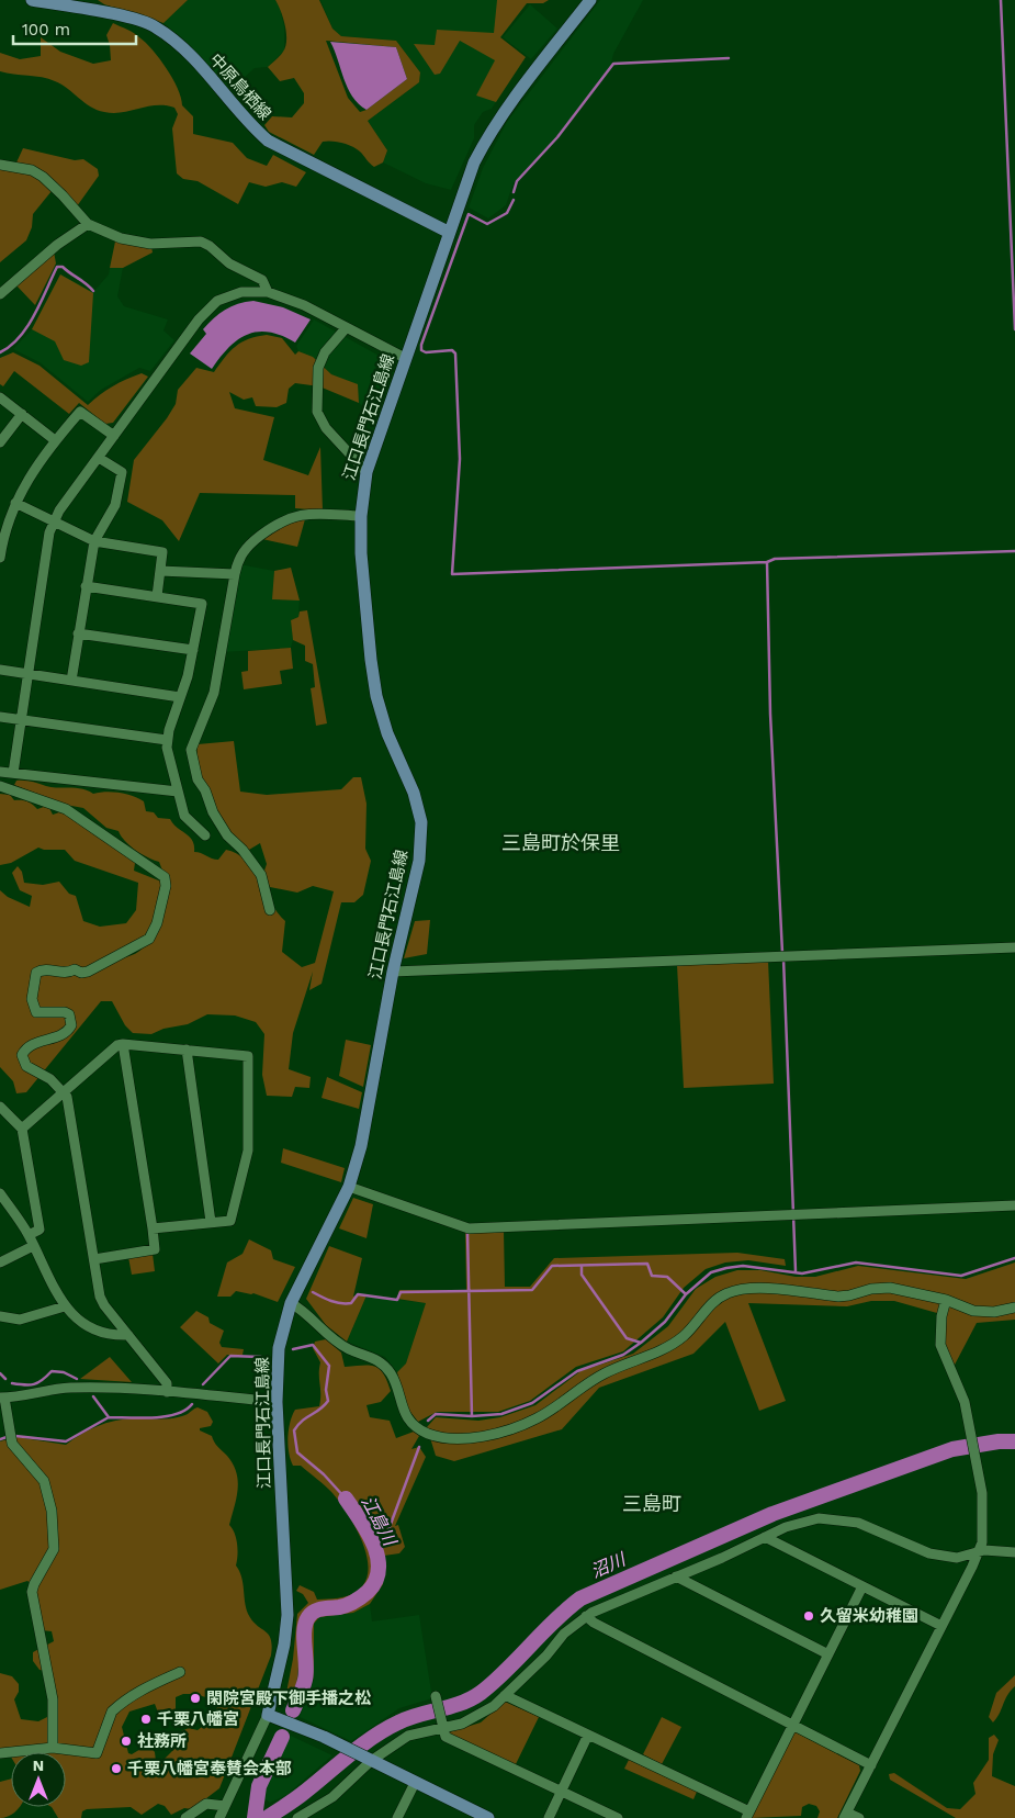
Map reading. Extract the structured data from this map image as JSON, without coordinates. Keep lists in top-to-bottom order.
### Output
{
  "streets": {
    "main road": ["中原鳥栖線", "江口長門石江島線"]
  },
  "crossings": [
    ["中原鳥栖線", "江口長門石江島線"]
  ],
  "districts": ["三島町於保里", "三島町"],
  "water": ["江島川", "沼川"],
  "places": [
    "久留米幼稚園",
    "閑院宮殿下御手播之松",
    "千栗八幡宮",
    "社務所",
    "千栗八幡宮奉賛会本部"
  ],
  "scale_bar": "100 m",
  "north": "top"
}
